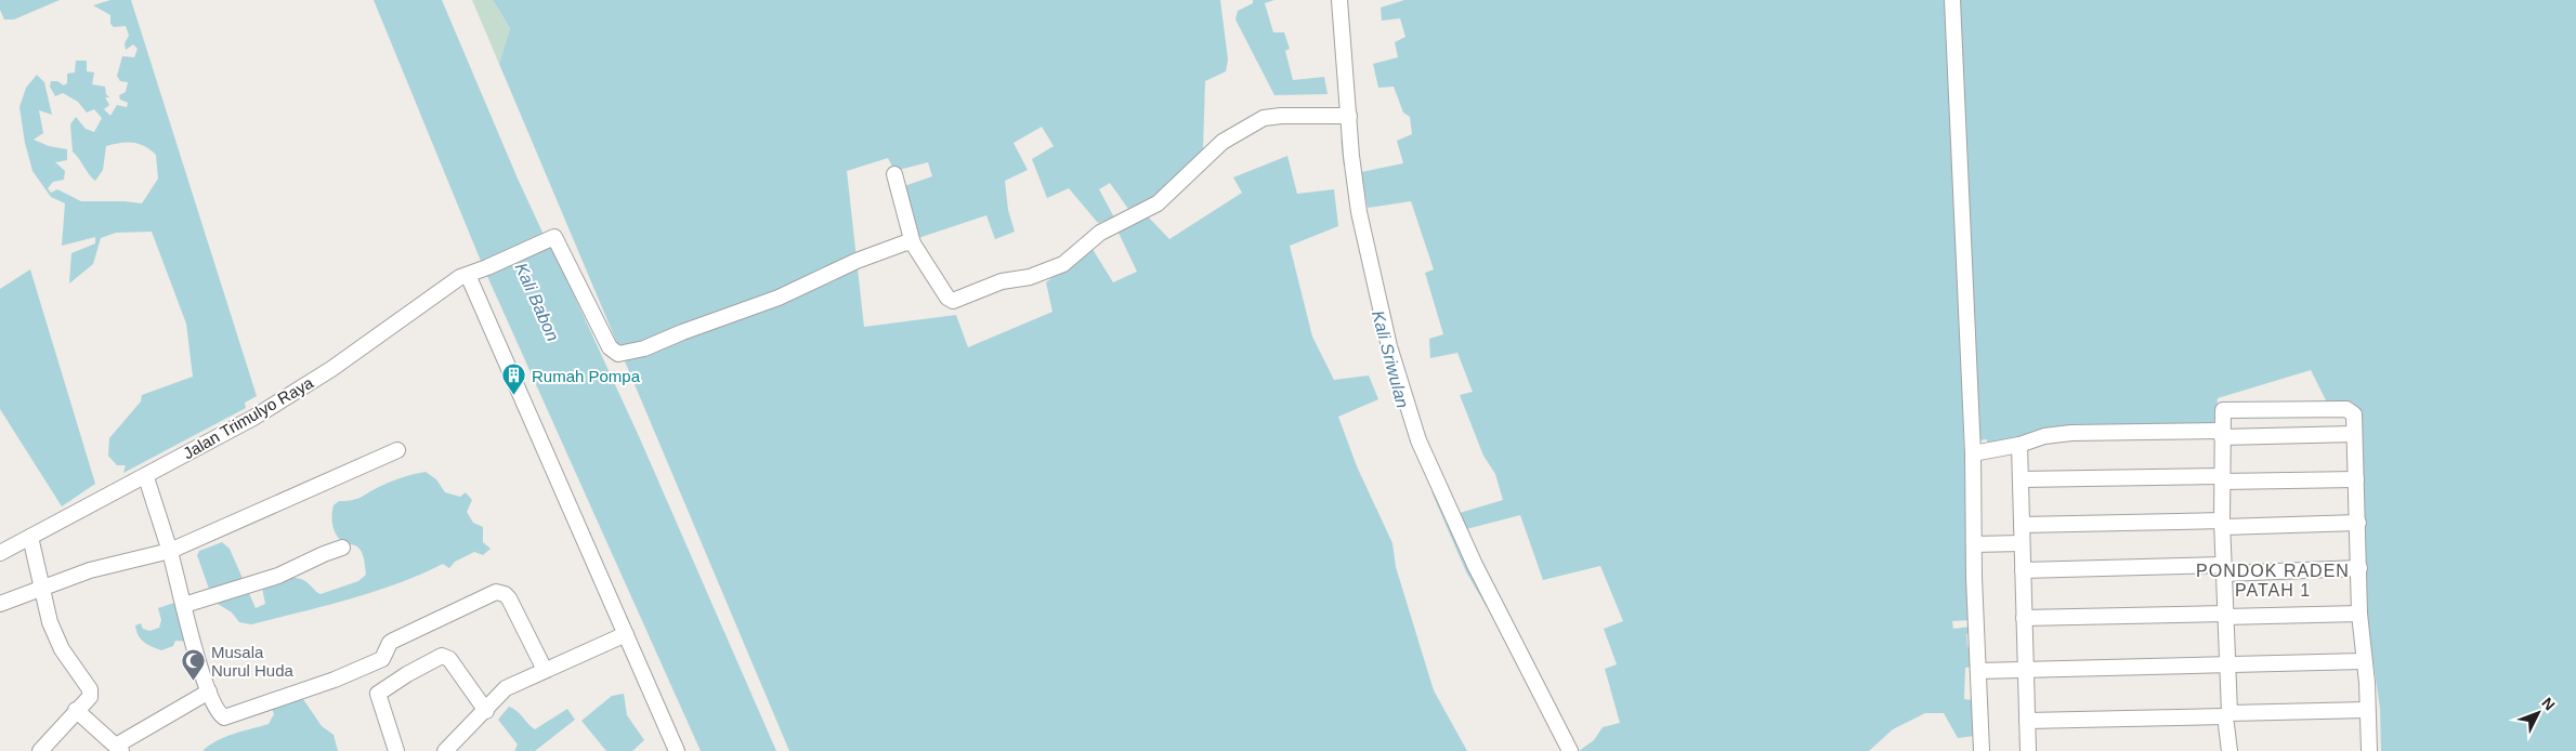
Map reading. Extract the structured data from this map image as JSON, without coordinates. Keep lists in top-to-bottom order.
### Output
{
  "streets": {
    "street": ["Jalan Trimulyo Raya"]
  },
  "districts": ["PONDOK RADEN PATAH 1"],
  "water": ["Kali Babon", "Kali Sriwulan"],
  "places": {
    "building": ["Rumah Pompa"],
    "mosque": ["Musala Nurul Huda"]
  },
  "north": "top right"
}
